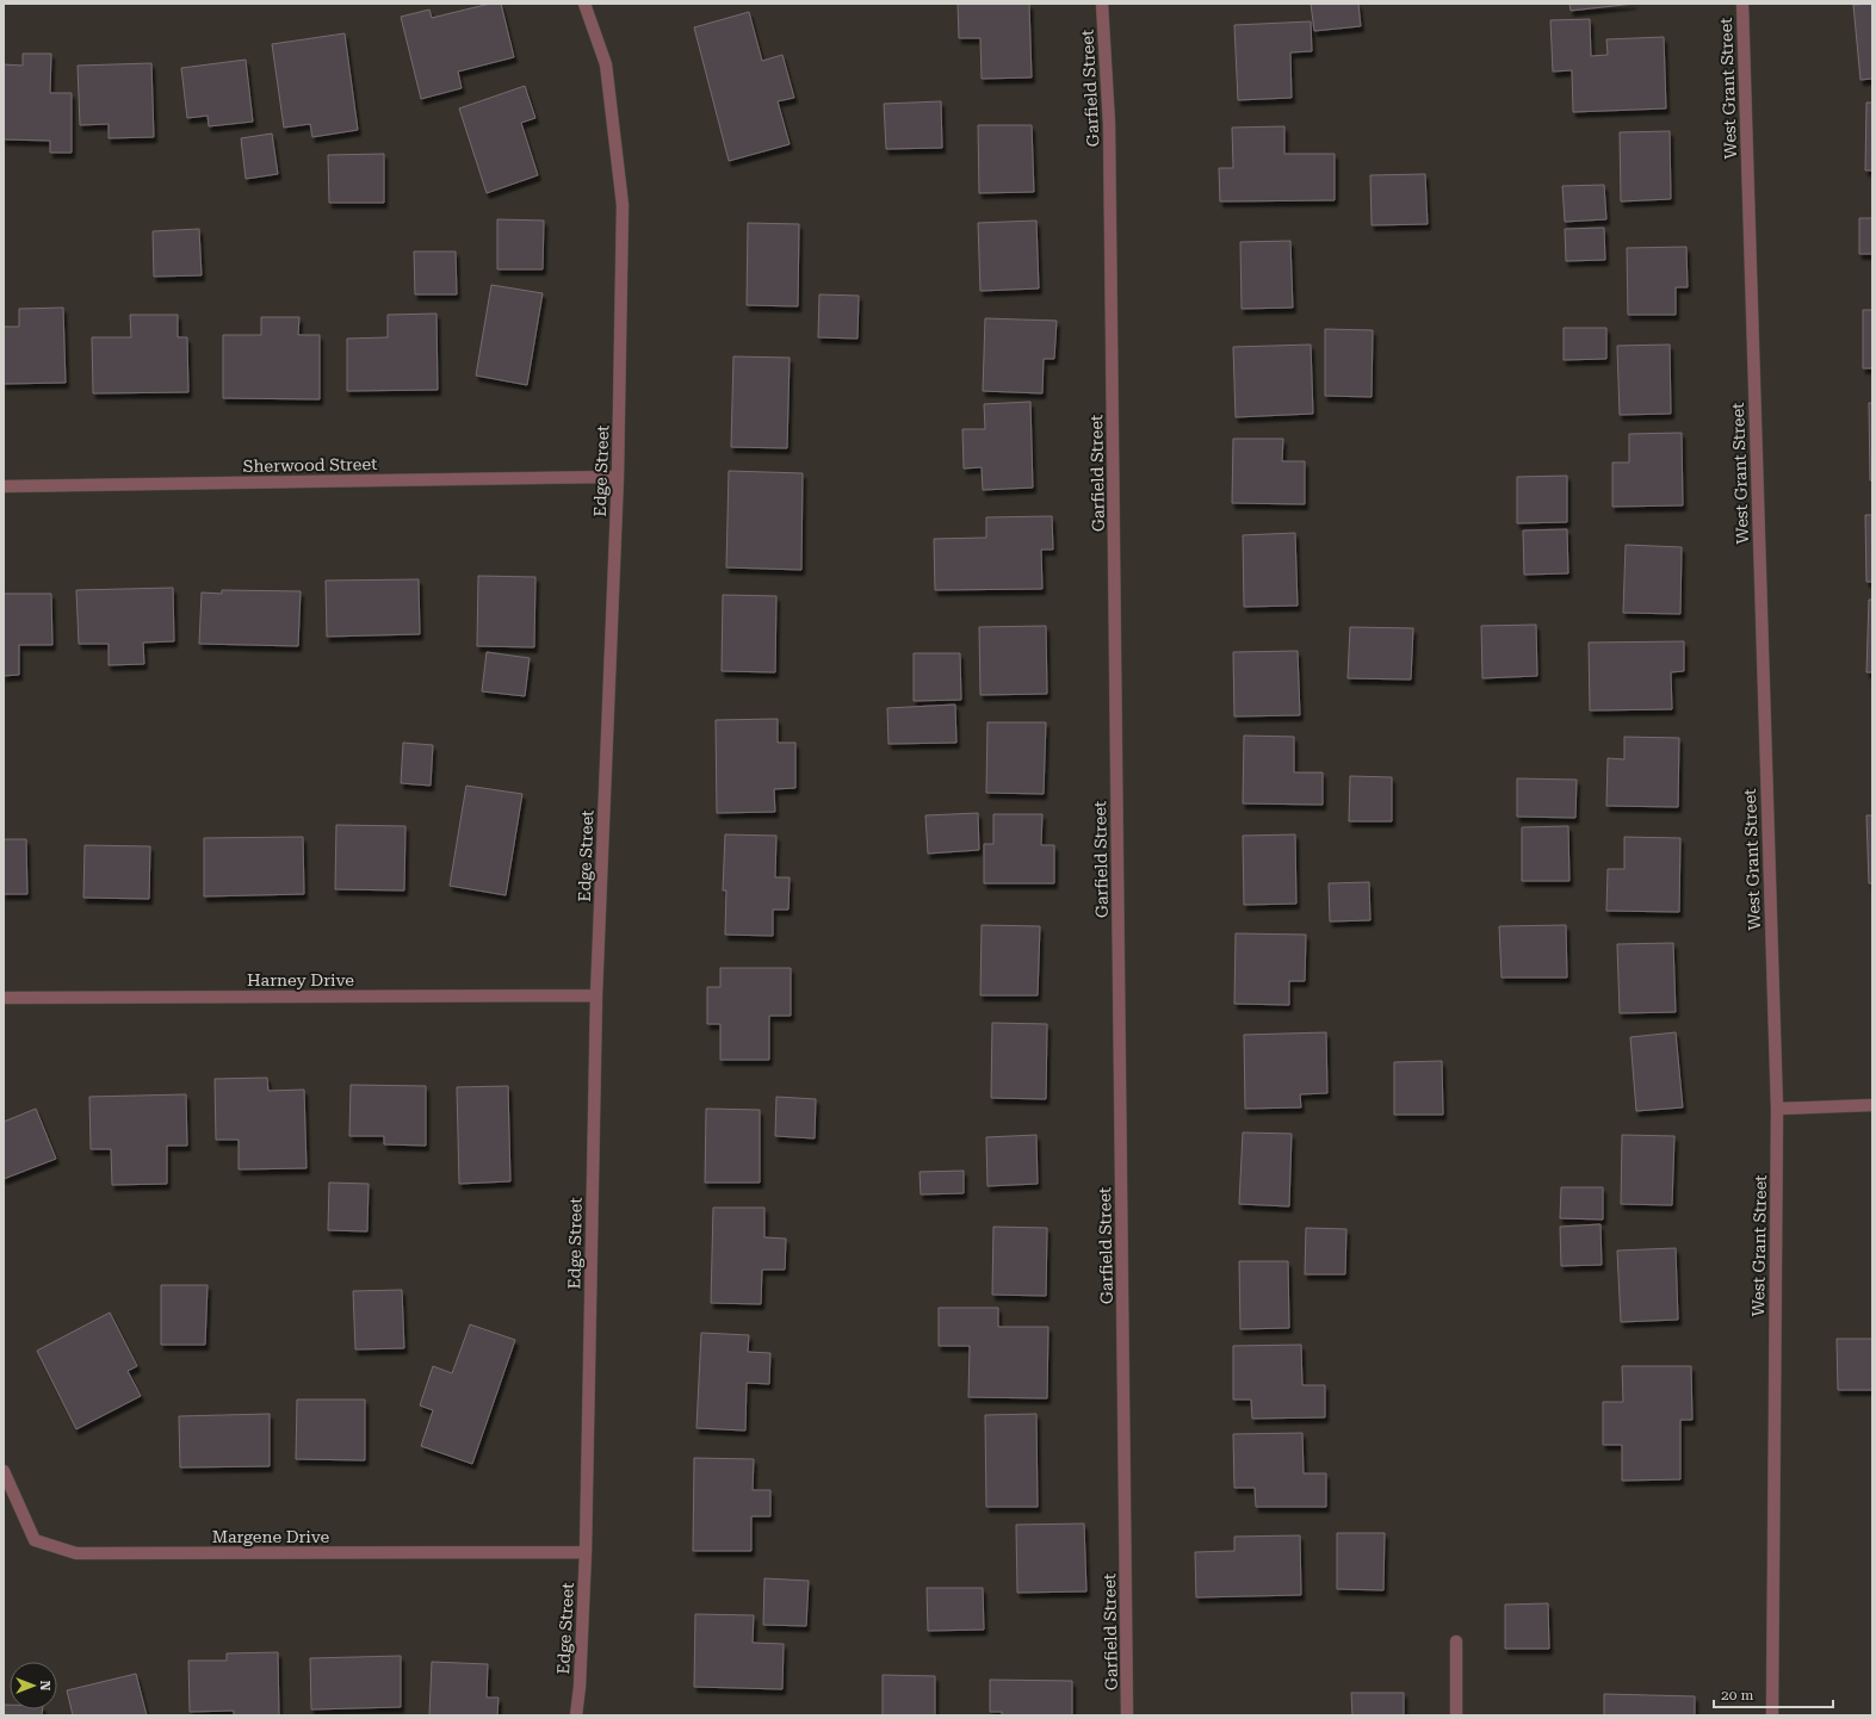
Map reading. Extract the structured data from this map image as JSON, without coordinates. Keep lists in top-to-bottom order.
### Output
{
  "streets": {
    "street": [
      "Garfield Street",
      "West Grant Street",
      "Sherwood Street",
      "Edge Street",
      "Harney Drive",
      "Margene Drive"
    ]
  },
  "crossings": [
    ["Sherwood Street", "Edge Street"],
    ["Edge Street", "Harney Drive"],
    ["Edge Street", "Margene Drive"]
  ],
  "scale_bar": "20 m",
  "north": "right"
}
